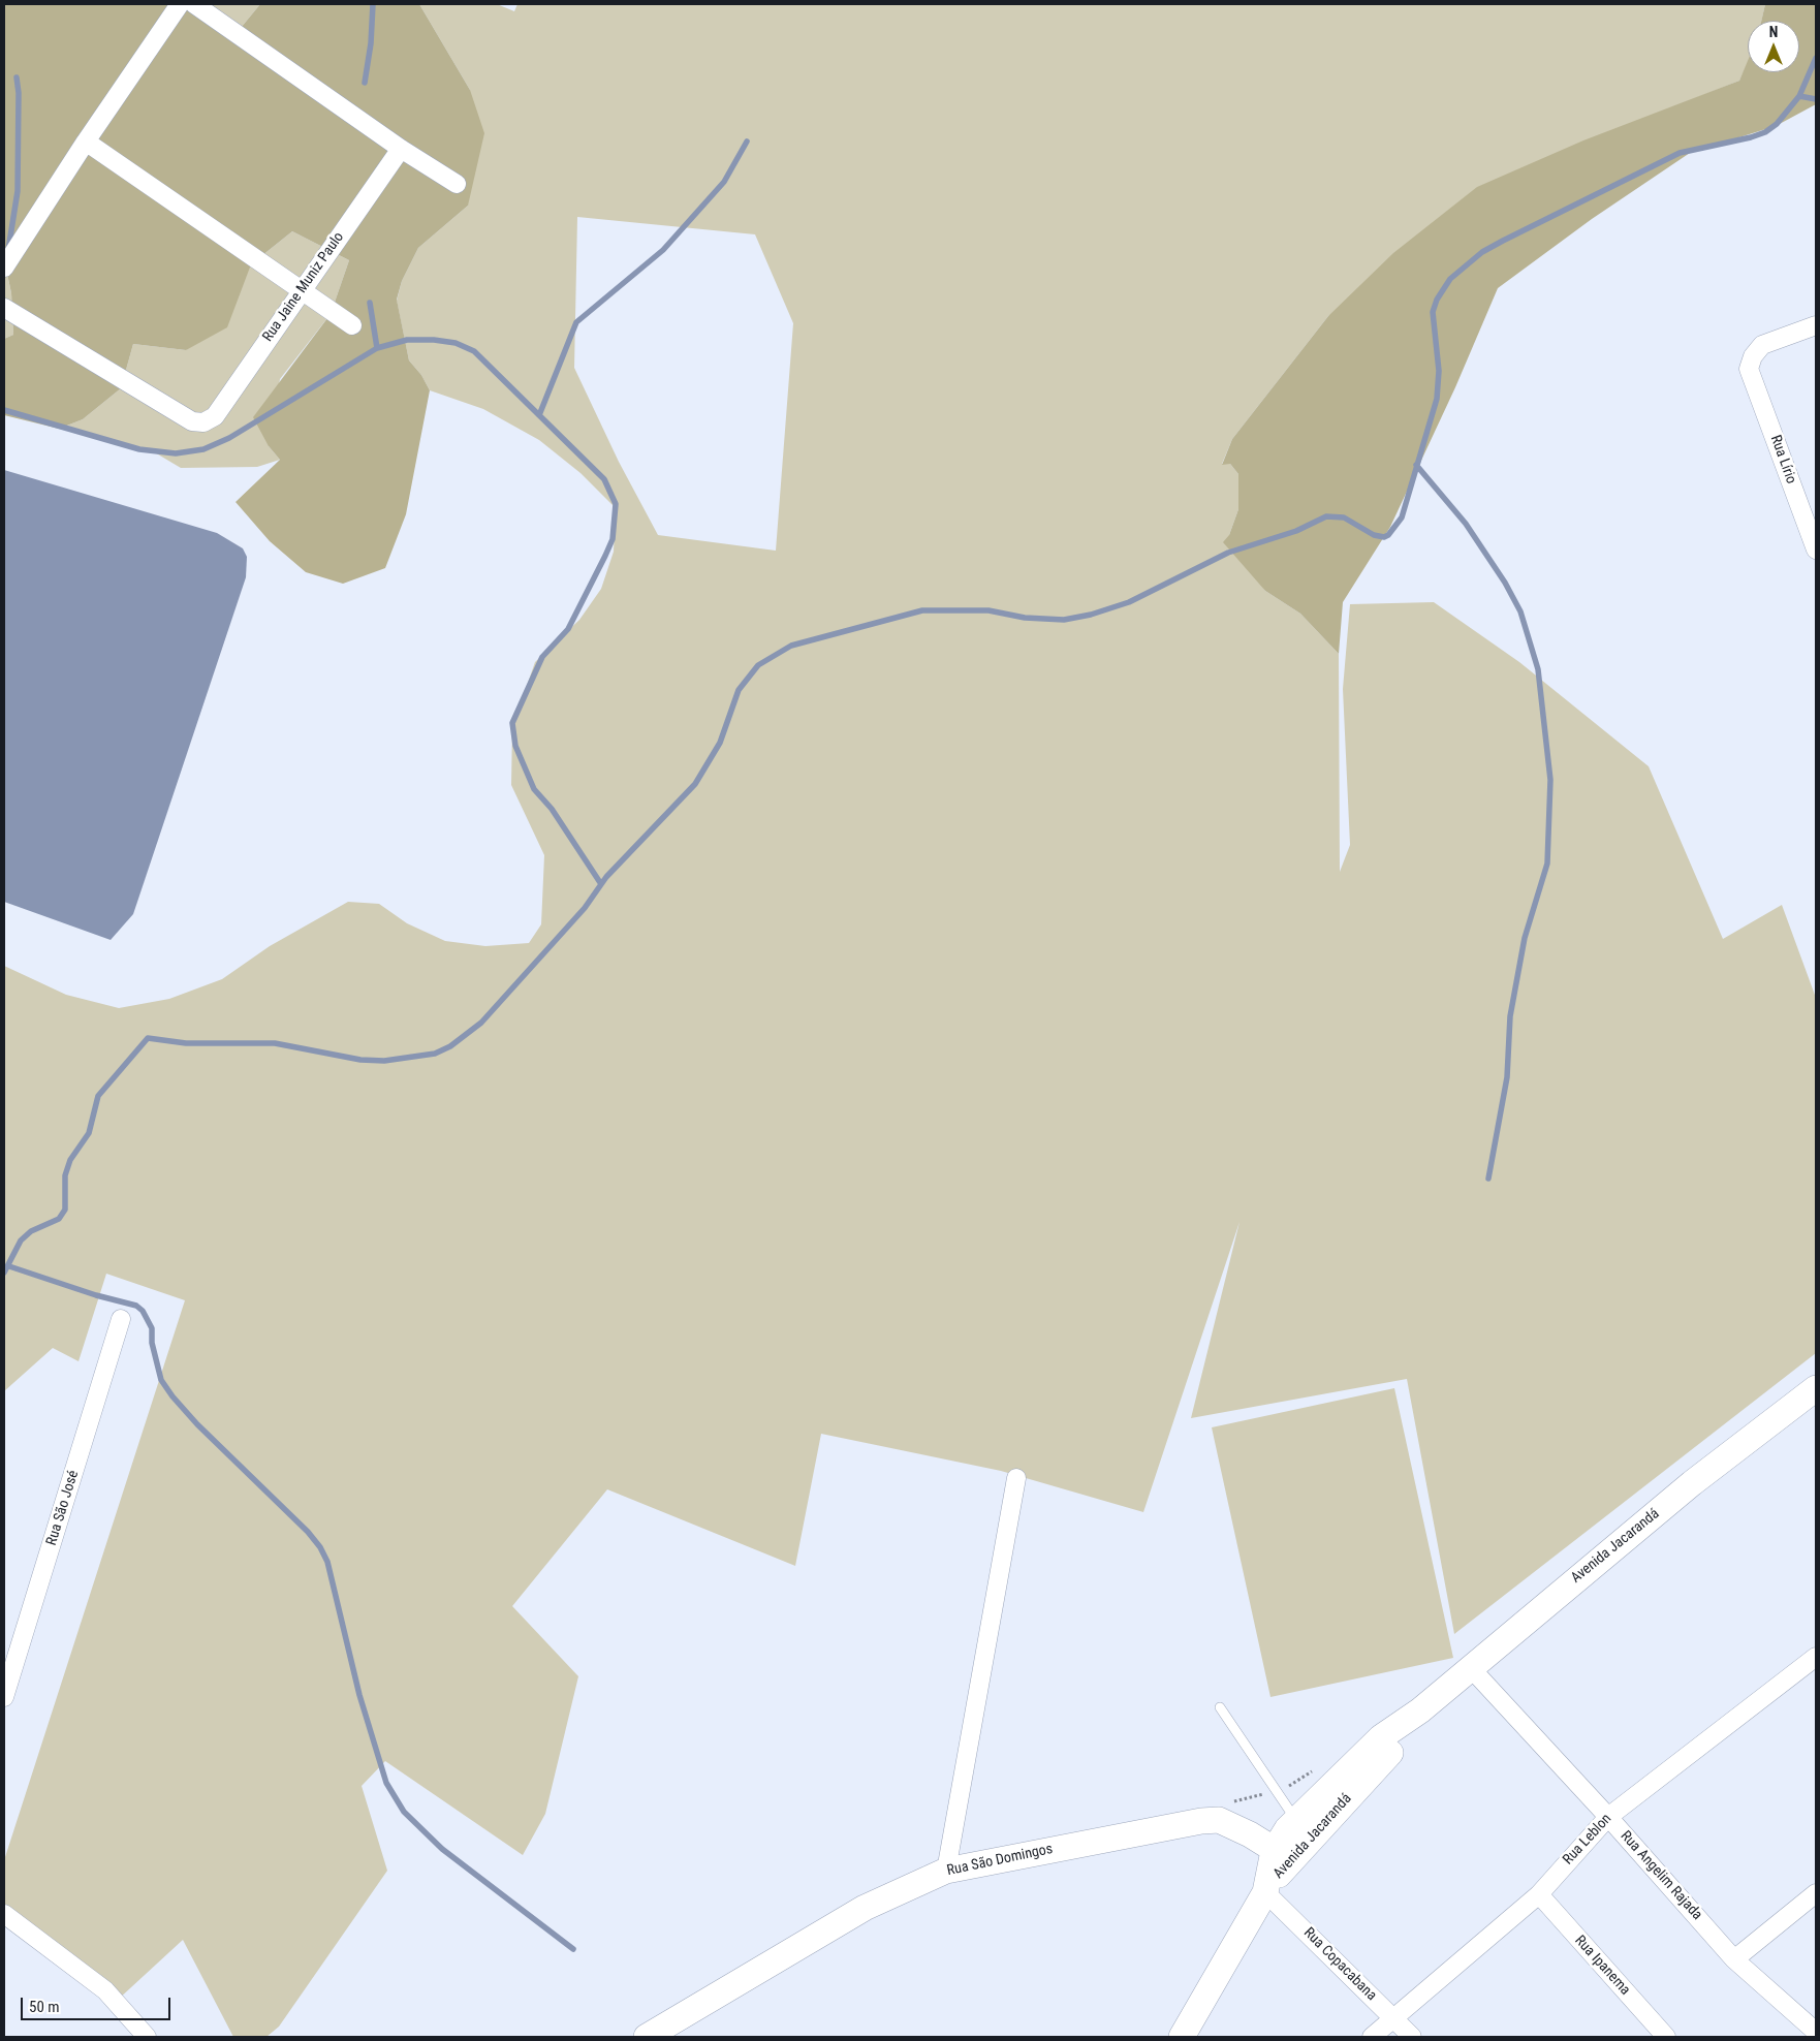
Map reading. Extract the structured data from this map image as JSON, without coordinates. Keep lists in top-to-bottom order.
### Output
{
  "streets": {
    "main road": ["Avenida Jacarandá", "Rua São Domingos"],
    "street": [
      "Rua Jaine Muniz Paulo",
      "Rua Lírio",
      "Rua São José",
      "Rua Leblon",
      "Rua Angelim Rajada",
      "Rua Copacabana",
      "Rua Ipanema"
    ]
  },
  "crossings": [
    ["Avenida Jacarandá", "Rua São Domingos"],
    ["Avenida Jacarandá", "Rua Angelim Rajada"],
    ["Avenida Jacarandá", "Rua Copacabana"],
    ["Rua Leblon", "Rua Angelim Rajada"],
    ["Rua Leblon", "Rua Copacabana"],
    ["Rua Leblon", "Rua Ipanema"]
  ],
  "scale_bar": "50 m",
  "north": "top"
}
